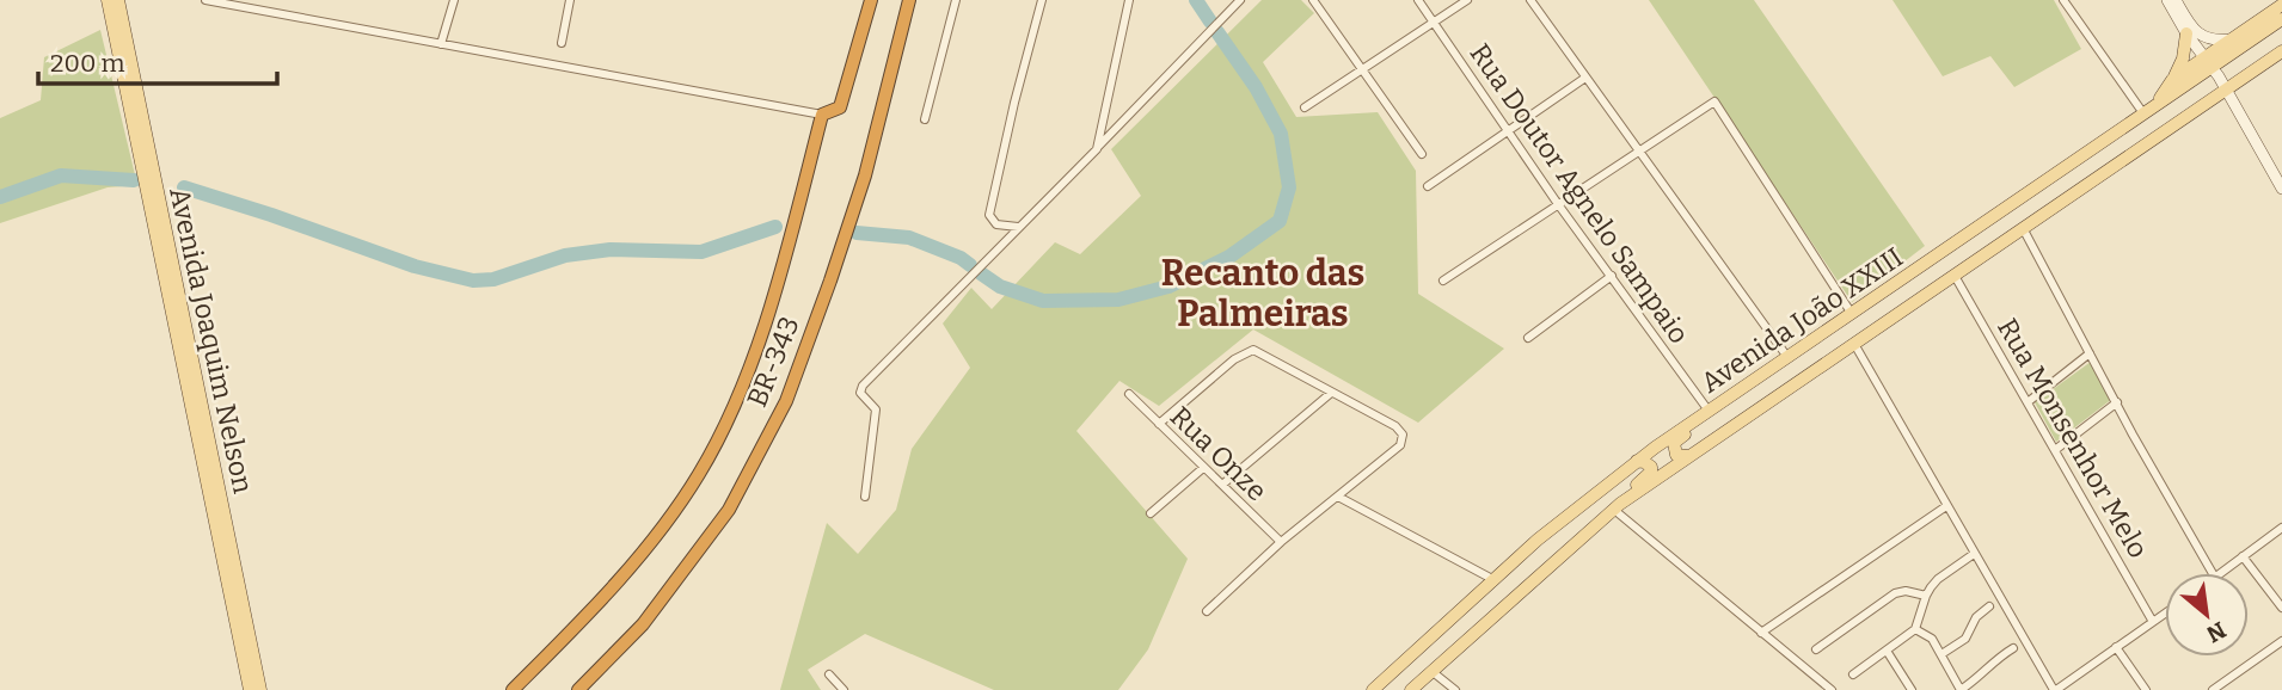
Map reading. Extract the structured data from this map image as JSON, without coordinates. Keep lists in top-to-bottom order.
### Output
{
  "streets": {
    "highway": ["BR-343"],
    "main road": ["Avenida João XXIII", "Avenida Joaquim Nelson"],
    "street": ["Rua Doutor Agnelo Sampaio", "Rua Monsenhor Melo", "Rua Onze"]
  },
  "crossings": [
    ["Rua Doutor Agnelo Sampaio", "Avenida João XXIII"],
    ["Avenida João XXIII", "Rua Monsenhor Melo"]
  ],
  "districts": ["Recanto das Palmeiras"],
  "scale_bar": "200 m",
  "north": "bottom right"
}
